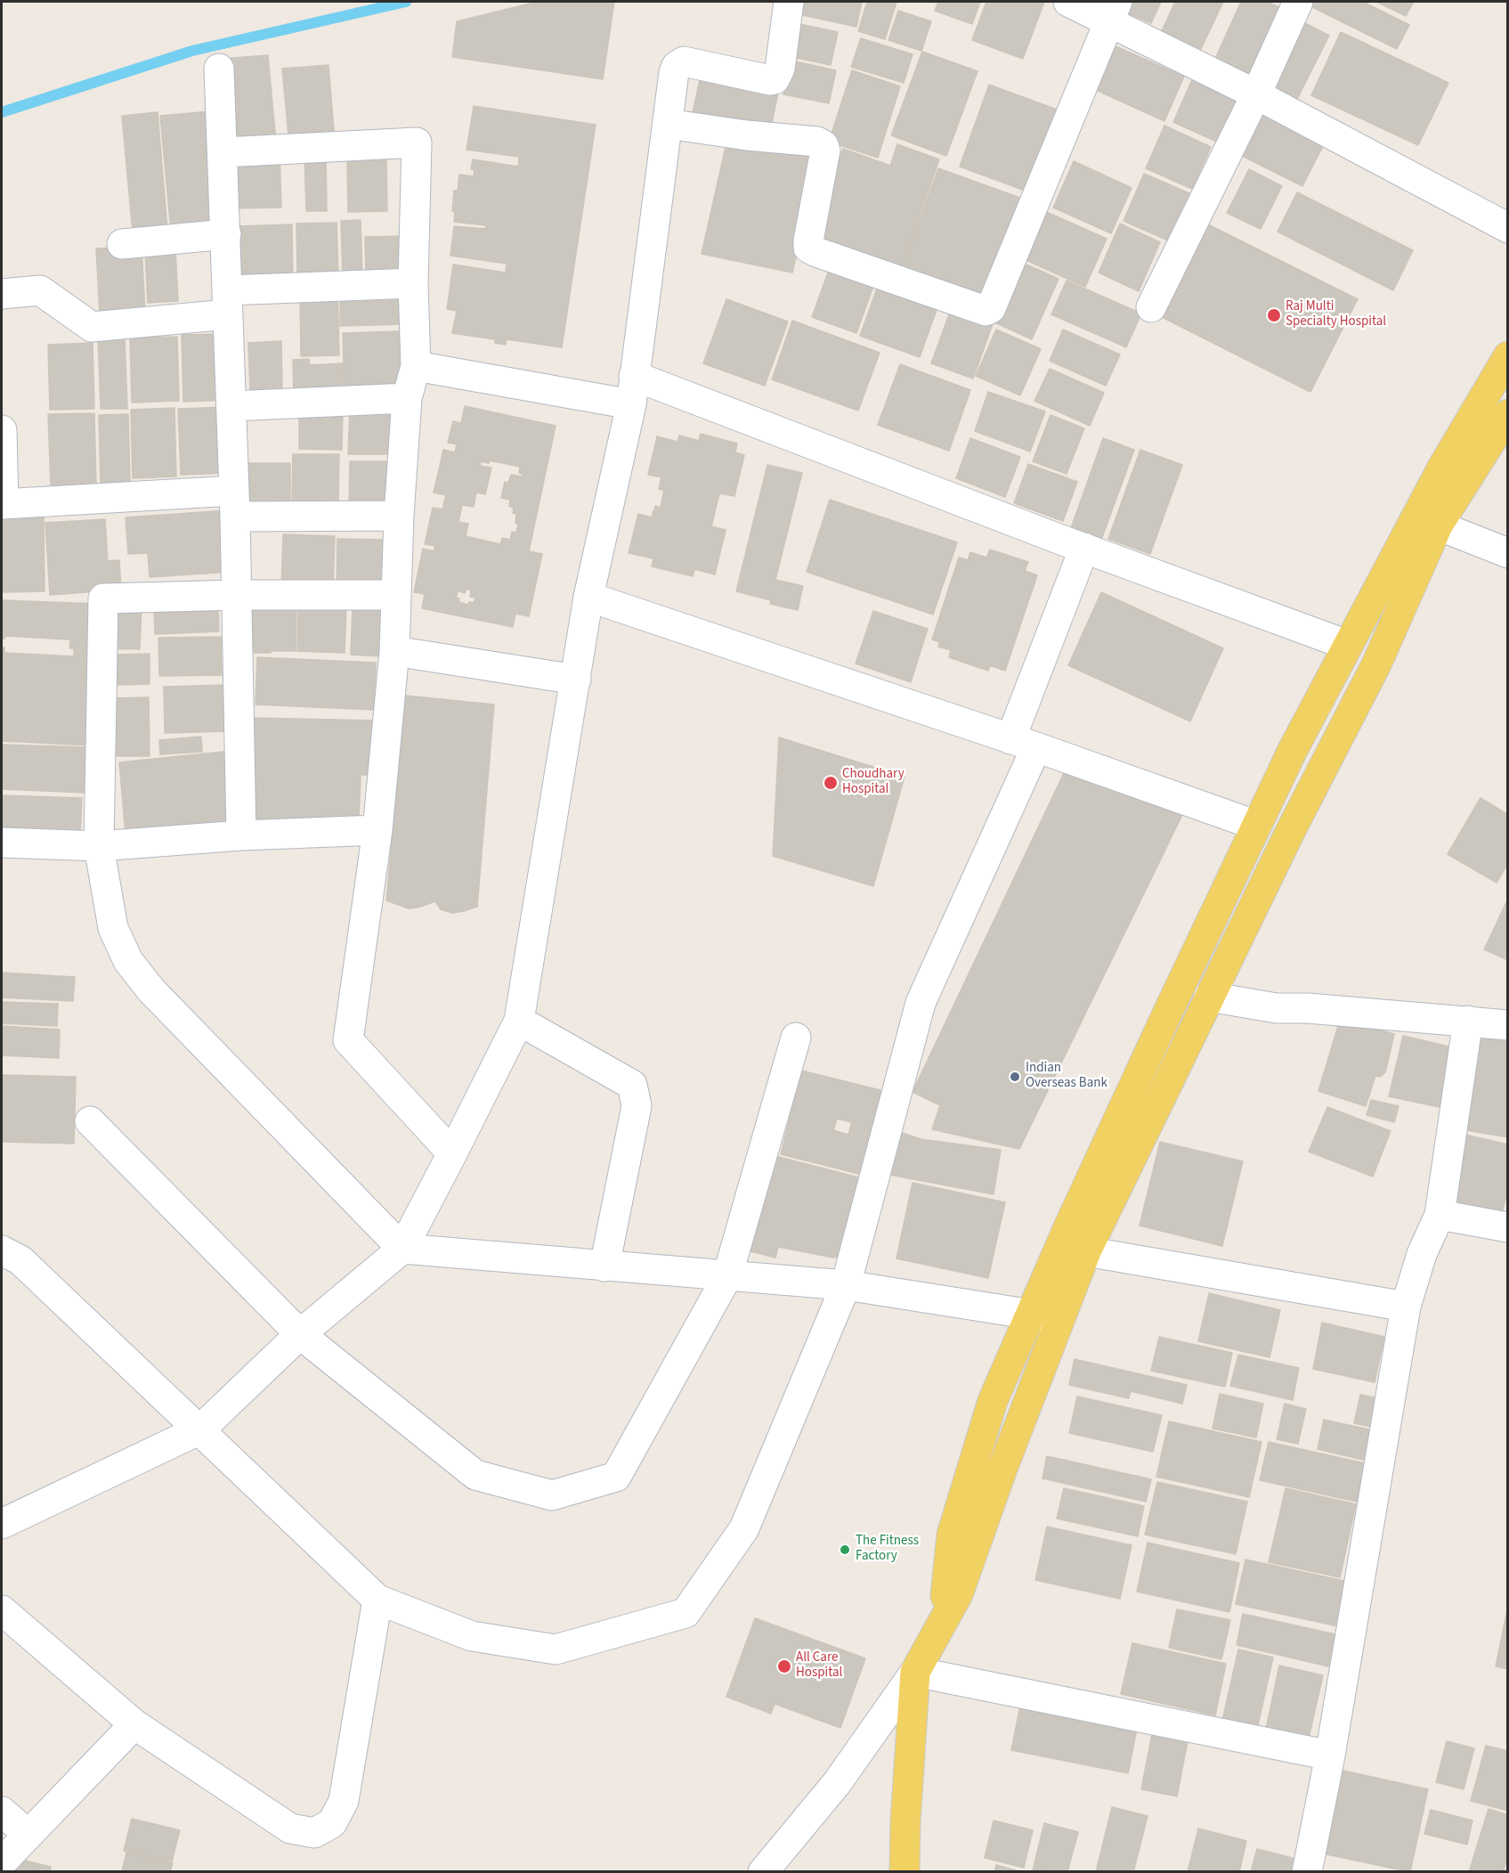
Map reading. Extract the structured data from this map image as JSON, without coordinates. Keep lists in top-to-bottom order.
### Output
{
  "places": [
    "Raj Multi Specialty Hospital",
    "Choudhary Hospital",
    "Indian Overseas Bank",
    "The Fitness Factory",
    "All Care Hospital"
  ]
}
